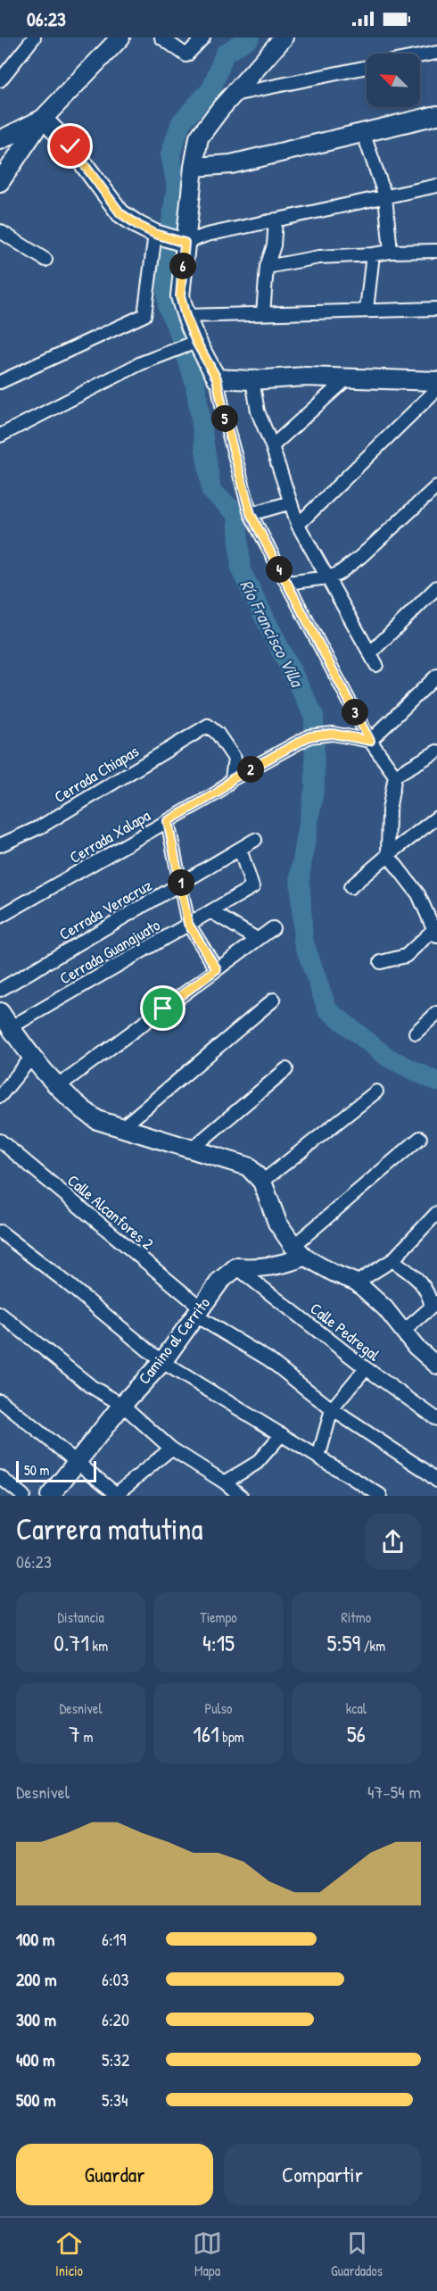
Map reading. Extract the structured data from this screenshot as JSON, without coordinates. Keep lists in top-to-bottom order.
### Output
{
  "streets": {
    "main road": ["Camino al Cerrito"],
    "street": [
      "Cerrada Chiapas",
      "Cerrada Xalapa",
      "Cerrada Veracruz",
      "Cerrada Guanajuato",
      "Calle Alcanfores 2",
      "Calle Pedregal"
    ]
  },
  "crossings": [
    ["Cerrada Chiapas", "Cerrada Xalapa"],
    ["Cerrada Veracruz", "Cerrada Guanajuato"],
    ["Calle Alcanfores 2", "Camino al Cerrito"],
    ["Calle Pedregal", "Camino al Cerrito"]
  ],
  "water": ["Río Francisco Villa"],
  "scale_bar": "50 m",
  "north": "top left",
  "page": {
    "status": "06:23",
    "pins": [
      "6",
      "5",
      "4",
      "3",
      "2",
      "1"
    ],
    "scale": "50 m",
    "heading": ["Carrera matutina", "06:23"],
    "stats": [
      ["Distancia", "0.71 km"],
      ["Tiempo", "4:15"],
      ["Ritmo", "5:59 /km"],
      ["Desnivel", "7 m"],
      ["Pulso", "161 bpm"],
      ["kcal", "56"]
    ],
    "chart": ["Desnivel", "47–54 m"],
    "list": [
      {
        "name": "100 m",
        "note": "6:19"
      },
      {
        "name": "200 m",
        "note": "6:03"
      },
      {
        "name": "300 m",
        "note": "6:20"
      },
      {
        "name": "400 m",
        "note": "5:32"
      },
      {
        "name": "500 m",
        "note": "5:34"
      }
    ],
    "buttons": ["Guardar", "Compartir"],
    "tabs": ["Inicio", "Mapa", "Guardados"]
  }
}
